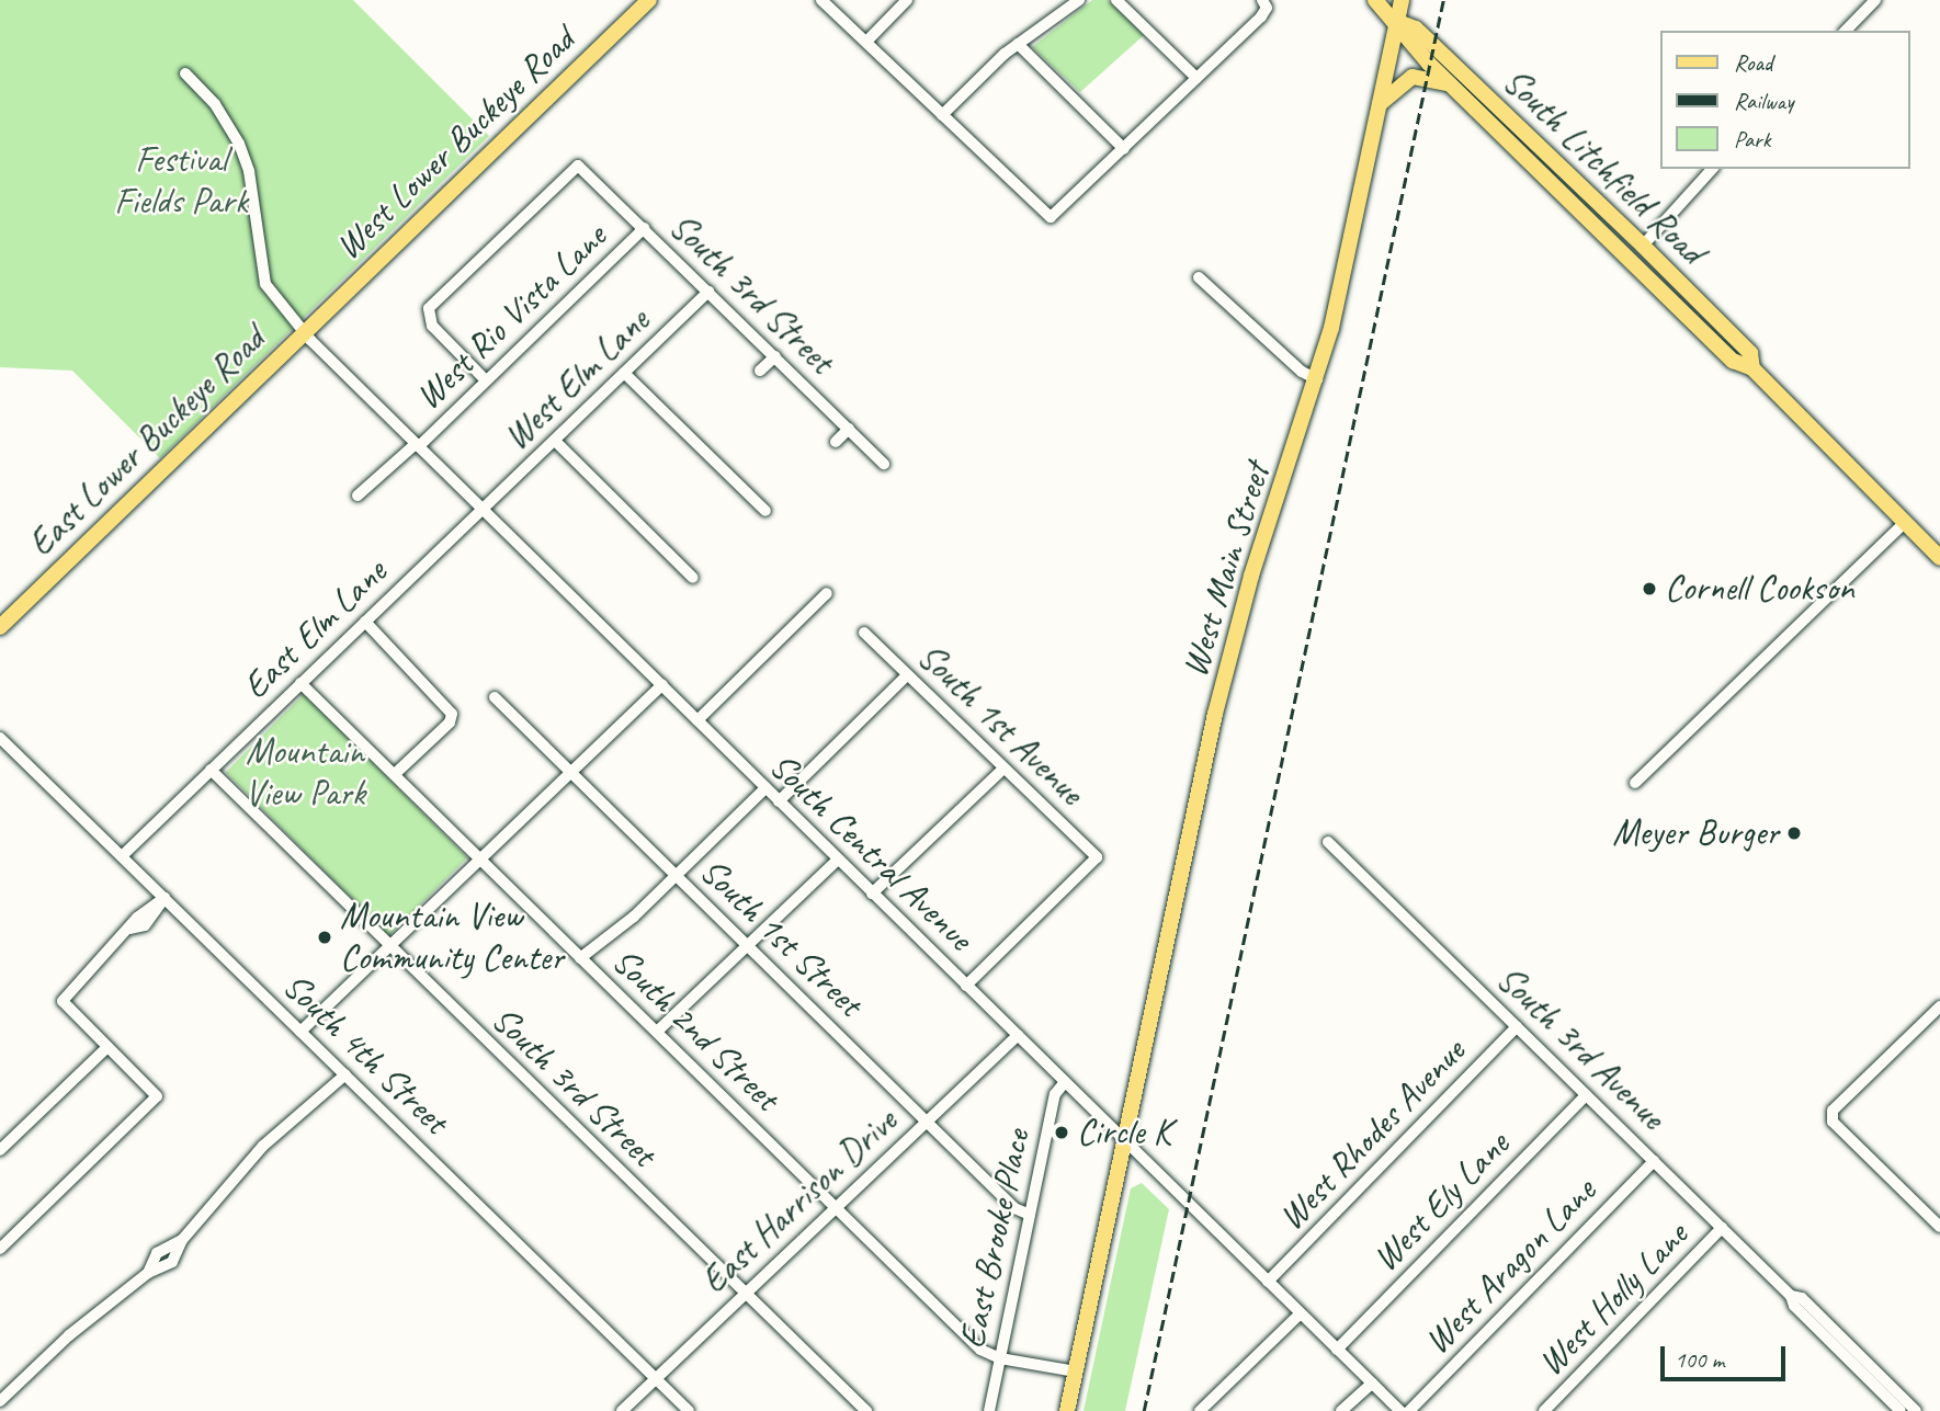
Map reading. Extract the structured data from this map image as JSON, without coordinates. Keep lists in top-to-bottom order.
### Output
{
  "streets": {
    "main road": [
      "West Lower Buckeye Road",
      "South Litchfield Road",
      "East Lower Buckeye Road",
      "West Main Street"
    ],
    "street": [
      "South 3rd Street",
      "West Rio Vista Lane",
      "West Elm Lane",
      "East Elm Lane",
      "South 1st Avenue",
      "South Central Avenue",
      "South 1st Street",
      "South 2nd Street",
      "South 3rd Avenue",
      "South 4th Street",
      "West Rhodes Avenue",
      "East Harrison Drive",
      "West Ely Lane",
      "East Brooke Place",
      "West Aragon Lane",
      "West Holly Lane"
    ]
  },
  "crossings": [
    ["West Lower Buckeye Road", "East Lower Buckeye Road"],
    ["West Lower Buckeye Road", "South Central Avenue"],
    ["South Litchfield Road", "West Main Street"],
    ["South 3rd Street", "West Rio Vista Lane"],
    ["South 3rd Street", "West Elm Lane"],
    ["South 3rd Street", "East Elm Lane"],
    ["South 3rd Street", "East Harrison Drive"],
    ["West Rio Vista Lane", "South Central Avenue"],
    ["West Elm Lane", "East Elm Lane"],
    ["West Elm Lane", "South Central Avenue"],
    ["East Lower Buckeye Road", "South Central Avenue"],
    ["West Main Street", "South Central Avenue"],
    ["West Main Street", "South 2nd Street"],
    ["East Elm Lane", "South Central Avenue"],
    ["East Elm Lane", "South 2nd Street"],
    ["East Elm Lane", "South 4th Street"],
    ["South 1st Avenue", "South Central Avenue"],
    ["South Central Avenue", "West Rhodes Avenue"],
    ["South Central Avenue", "East Harrison Drive"],
    ["South Central Avenue", "West Ely Lane"],
    ["South Central Avenue", "East Brooke Place"],
    ["South Central Avenue", "West Aragon Lane"],
    ["South 1st Street", "East Harrison Drive"],
    ["South 1st Street", "East Brooke Place"],
    ["South 2nd Street", "East Harrison Drive"],
    ["South 2nd Street", "East Brooke Place"],
    ["South 3rd Avenue", "West Rhodes Avenue"],
    ["South 3rd Avenue", "West Ely Lane"],
    ["South 3rd Avenue", "West Aragon Lane"],
    ["South 3rd Avenue", "West Holly Lane"],
    ["South 4th Street", "East Harrison Drive"]
  ],
  "parks": ["Festival Fields Park", "Mountain View Park"],
  "places": [
    "Cornell Cookson",
    "Meyer Burger",
    "Mountain View Community Center",
    "Circle K"
  ],
  "legend": ["Road", "Railway", "Park"],
  "scale_bar": "100 m"
}
